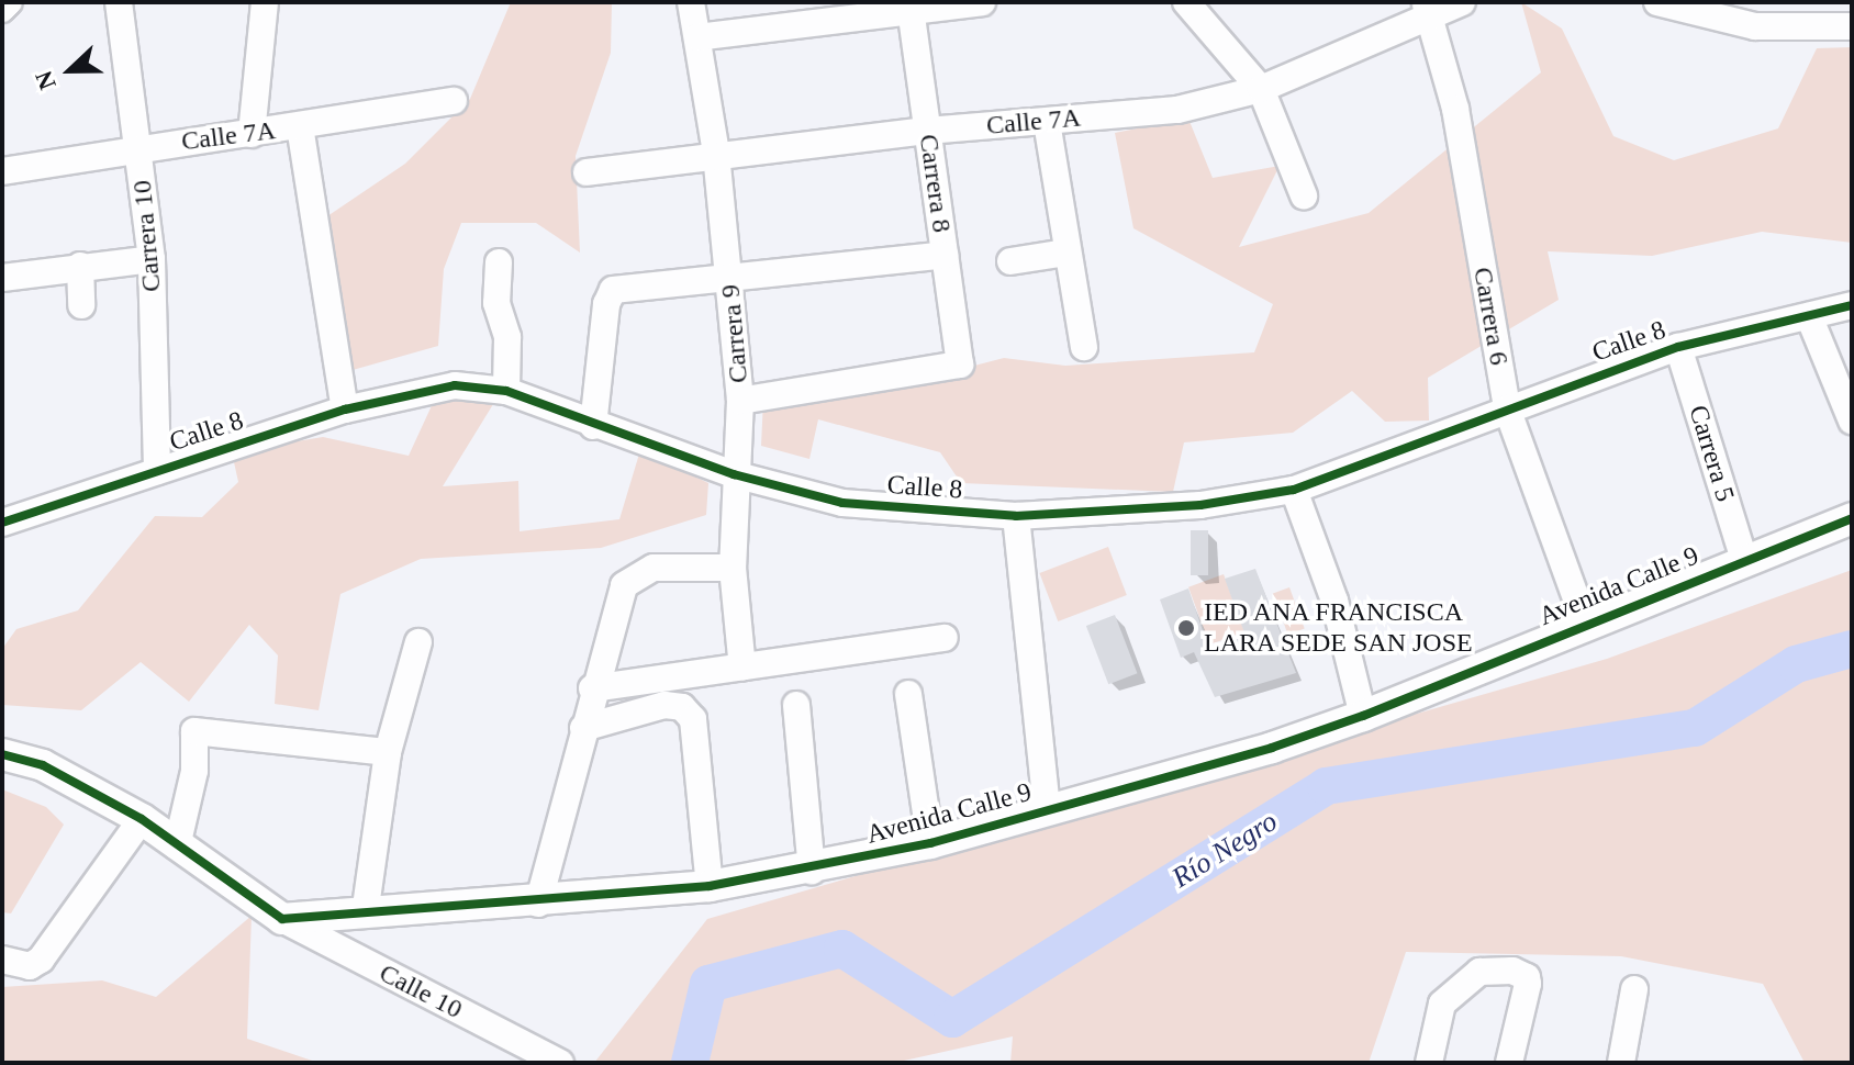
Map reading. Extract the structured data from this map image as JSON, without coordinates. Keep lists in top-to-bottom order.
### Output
{
  "streets": {
    "street": [
      "Calle 7A",
      "Carrera 8",
      "Carrera 10",
      "Carrera 6",
      "Carrera 9",
      "Calle 8",
      "Carrera 5",
      "Avenida Calle 9",
      "Calle 10"
    ]
  },
  "crossings": [
    ["Calle 7A", "Carrera 8"],
    ["Calle 7A", "Carrera 10"],
    ["Calle 7A", "Carrera 6"],
    ["Calle 7A", "Carrera 9"],
    ["Carrera 8", "Carrera 9"],
    ["Carrera 10", "Calle 8"],
    ["Carrera 6", "Calle 8"],
    ["Carrera 6", "Avenida Calle 9"],
    ["Carrera 9", "Calle 8"],
    ["Calle 8", "Carrera 5"],
    ["Carrera 5", "Avenida Calle 9"],
    ["Avenida Calle 9", "Calle 10"]
  ],
  "water": ["Río Negro"],
  "places": ["IED ANA FRANCISCA LARA SEDE SAN JOSE"],
  "north": "left"
}
